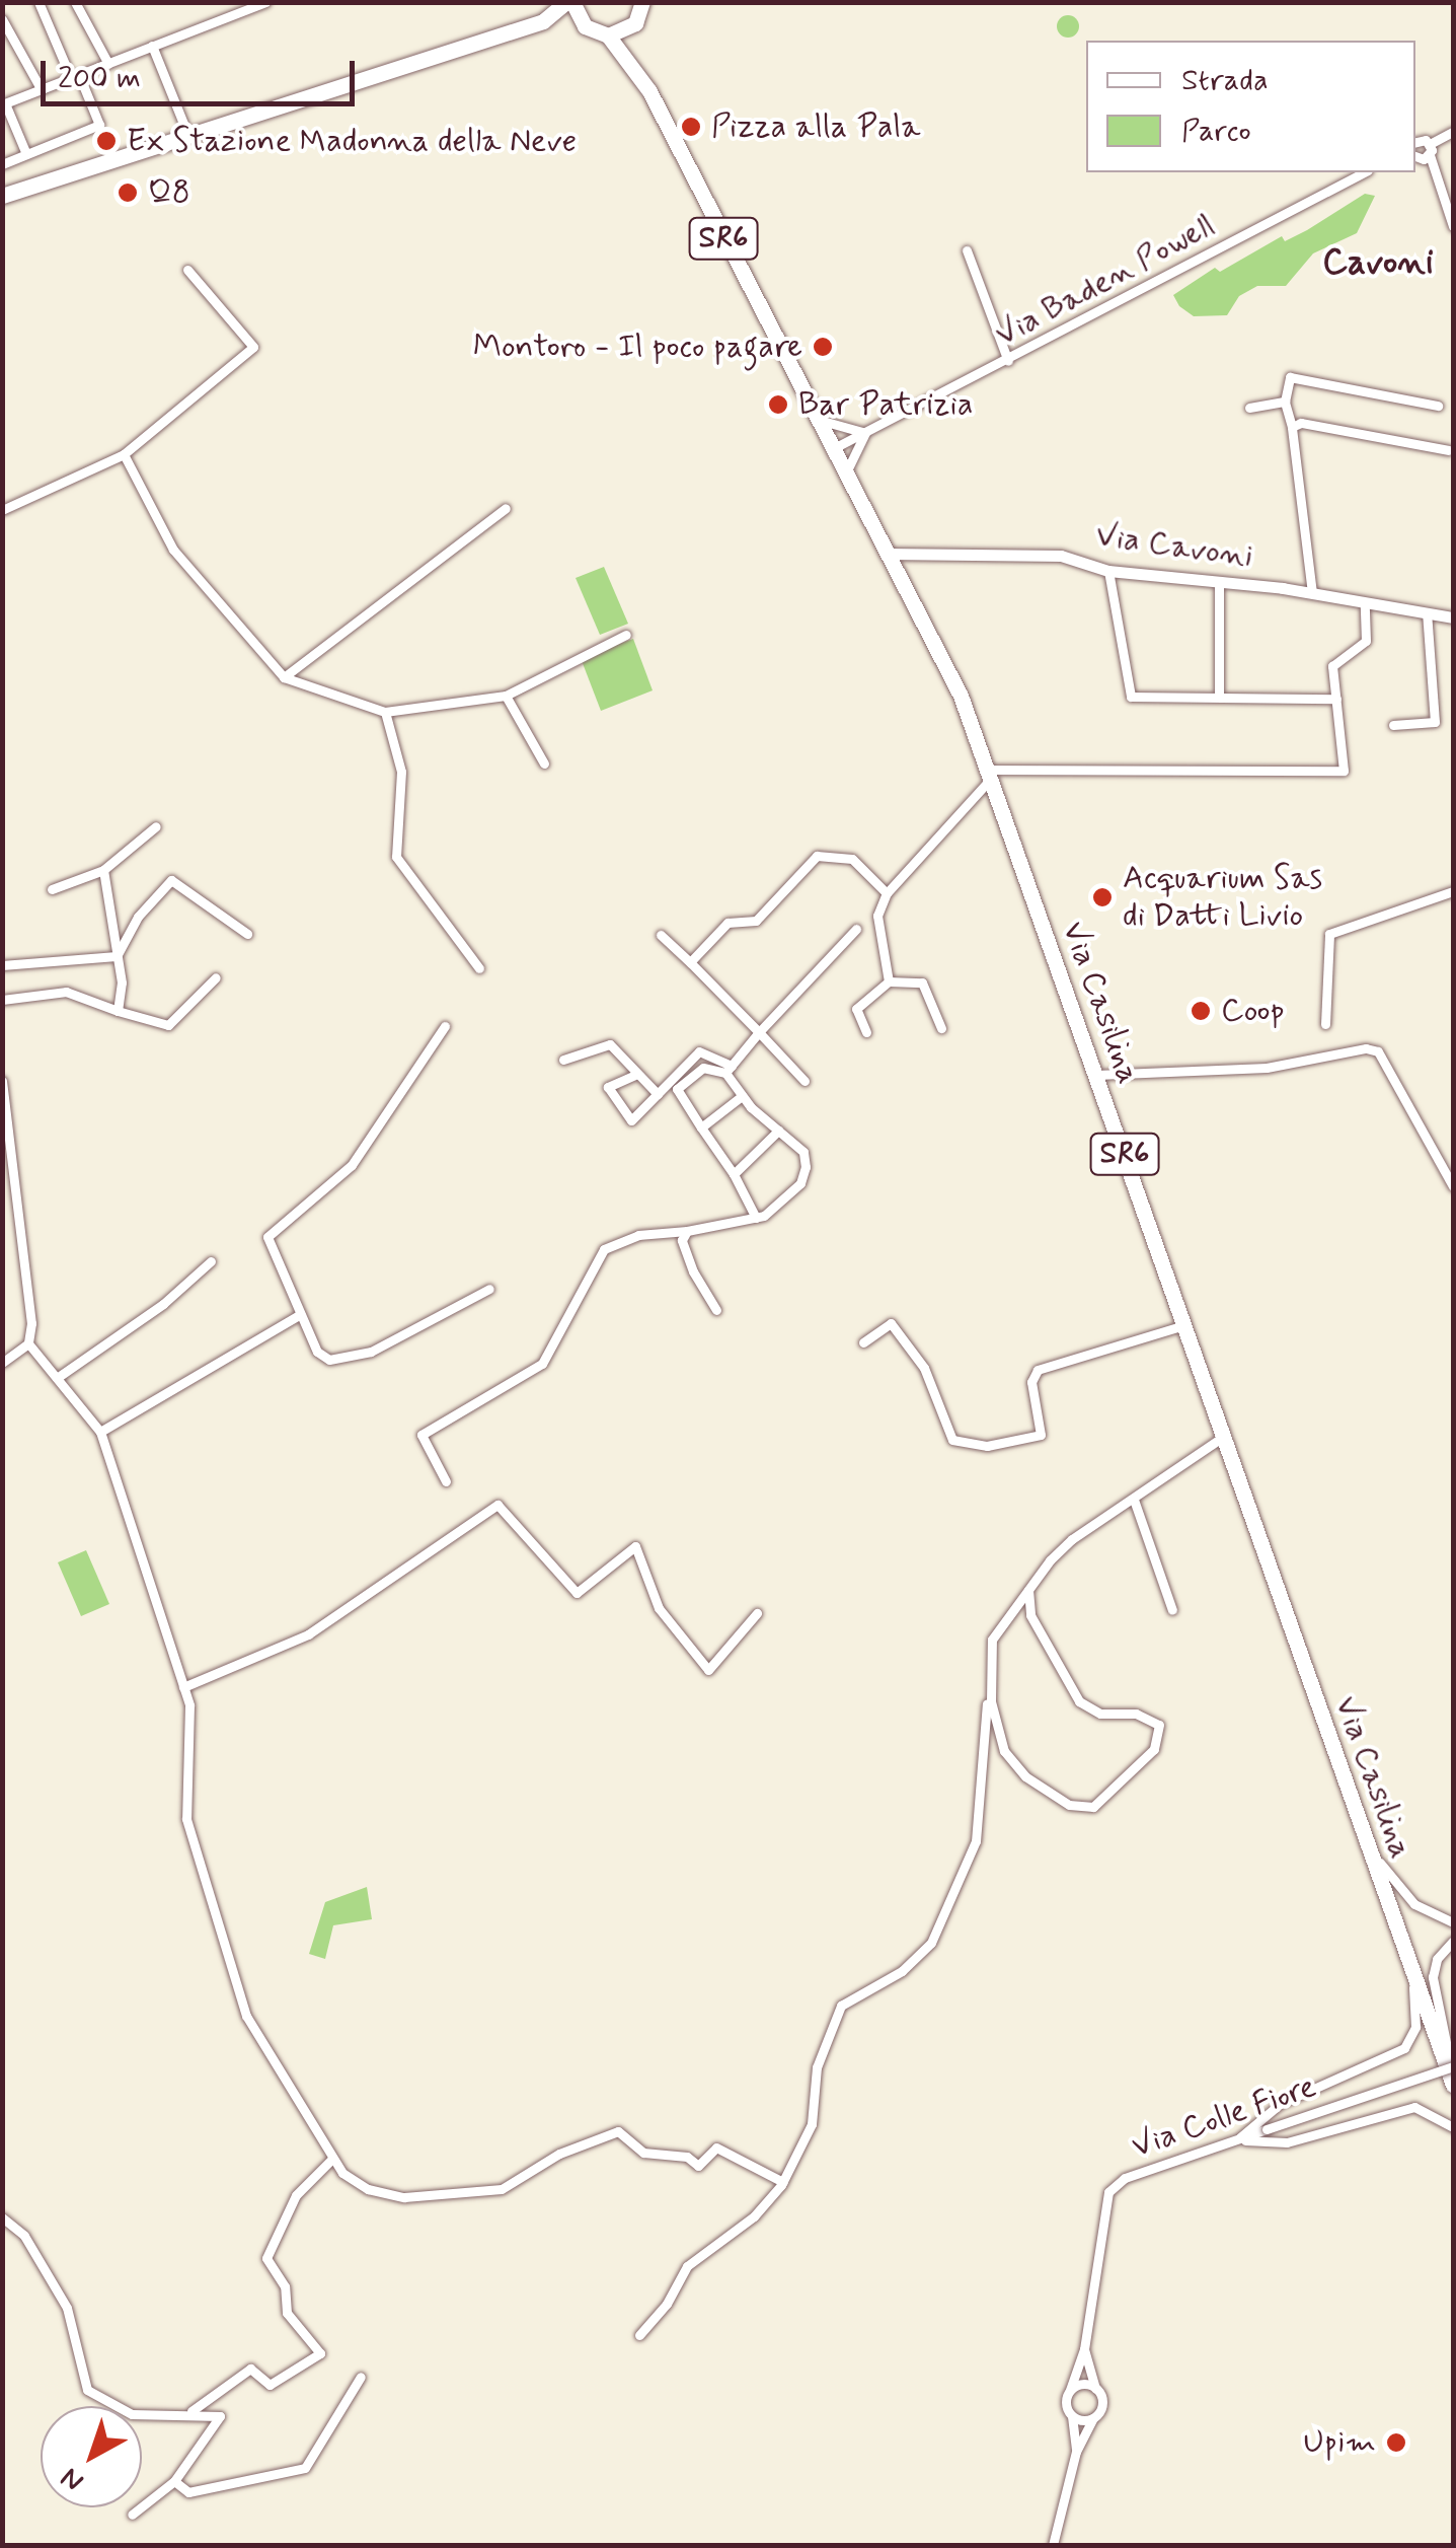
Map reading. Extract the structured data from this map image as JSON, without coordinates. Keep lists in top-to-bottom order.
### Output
{
  "streets": {
    "main road": ["SR6", "Via Casilina"],
    "street": ["Via Baden Powell", "Via Cavoni", "Via Colle Fiore"]
  },
  "crossings": [
    ["Via Baden Powell", "Via Casilina"],
    ["Via Cavoni", "Via Casilina"]
  ],
  "districts": ["Cavoni"],
  "places": [
    "Pizza alla Pala",
    "Ex Stazione Madonna della Neve",
    "Q8",
    "Montoro - Il poco pagare",
    "Bar Patrizia",
    "Acquarium Sas di Datti Livio",
    "Coop",
    "Upim"
  ],
  "legend": ["Strada", "Parco"],
  "scale_bar": "200 m",
  "north": "bottom left"
}
